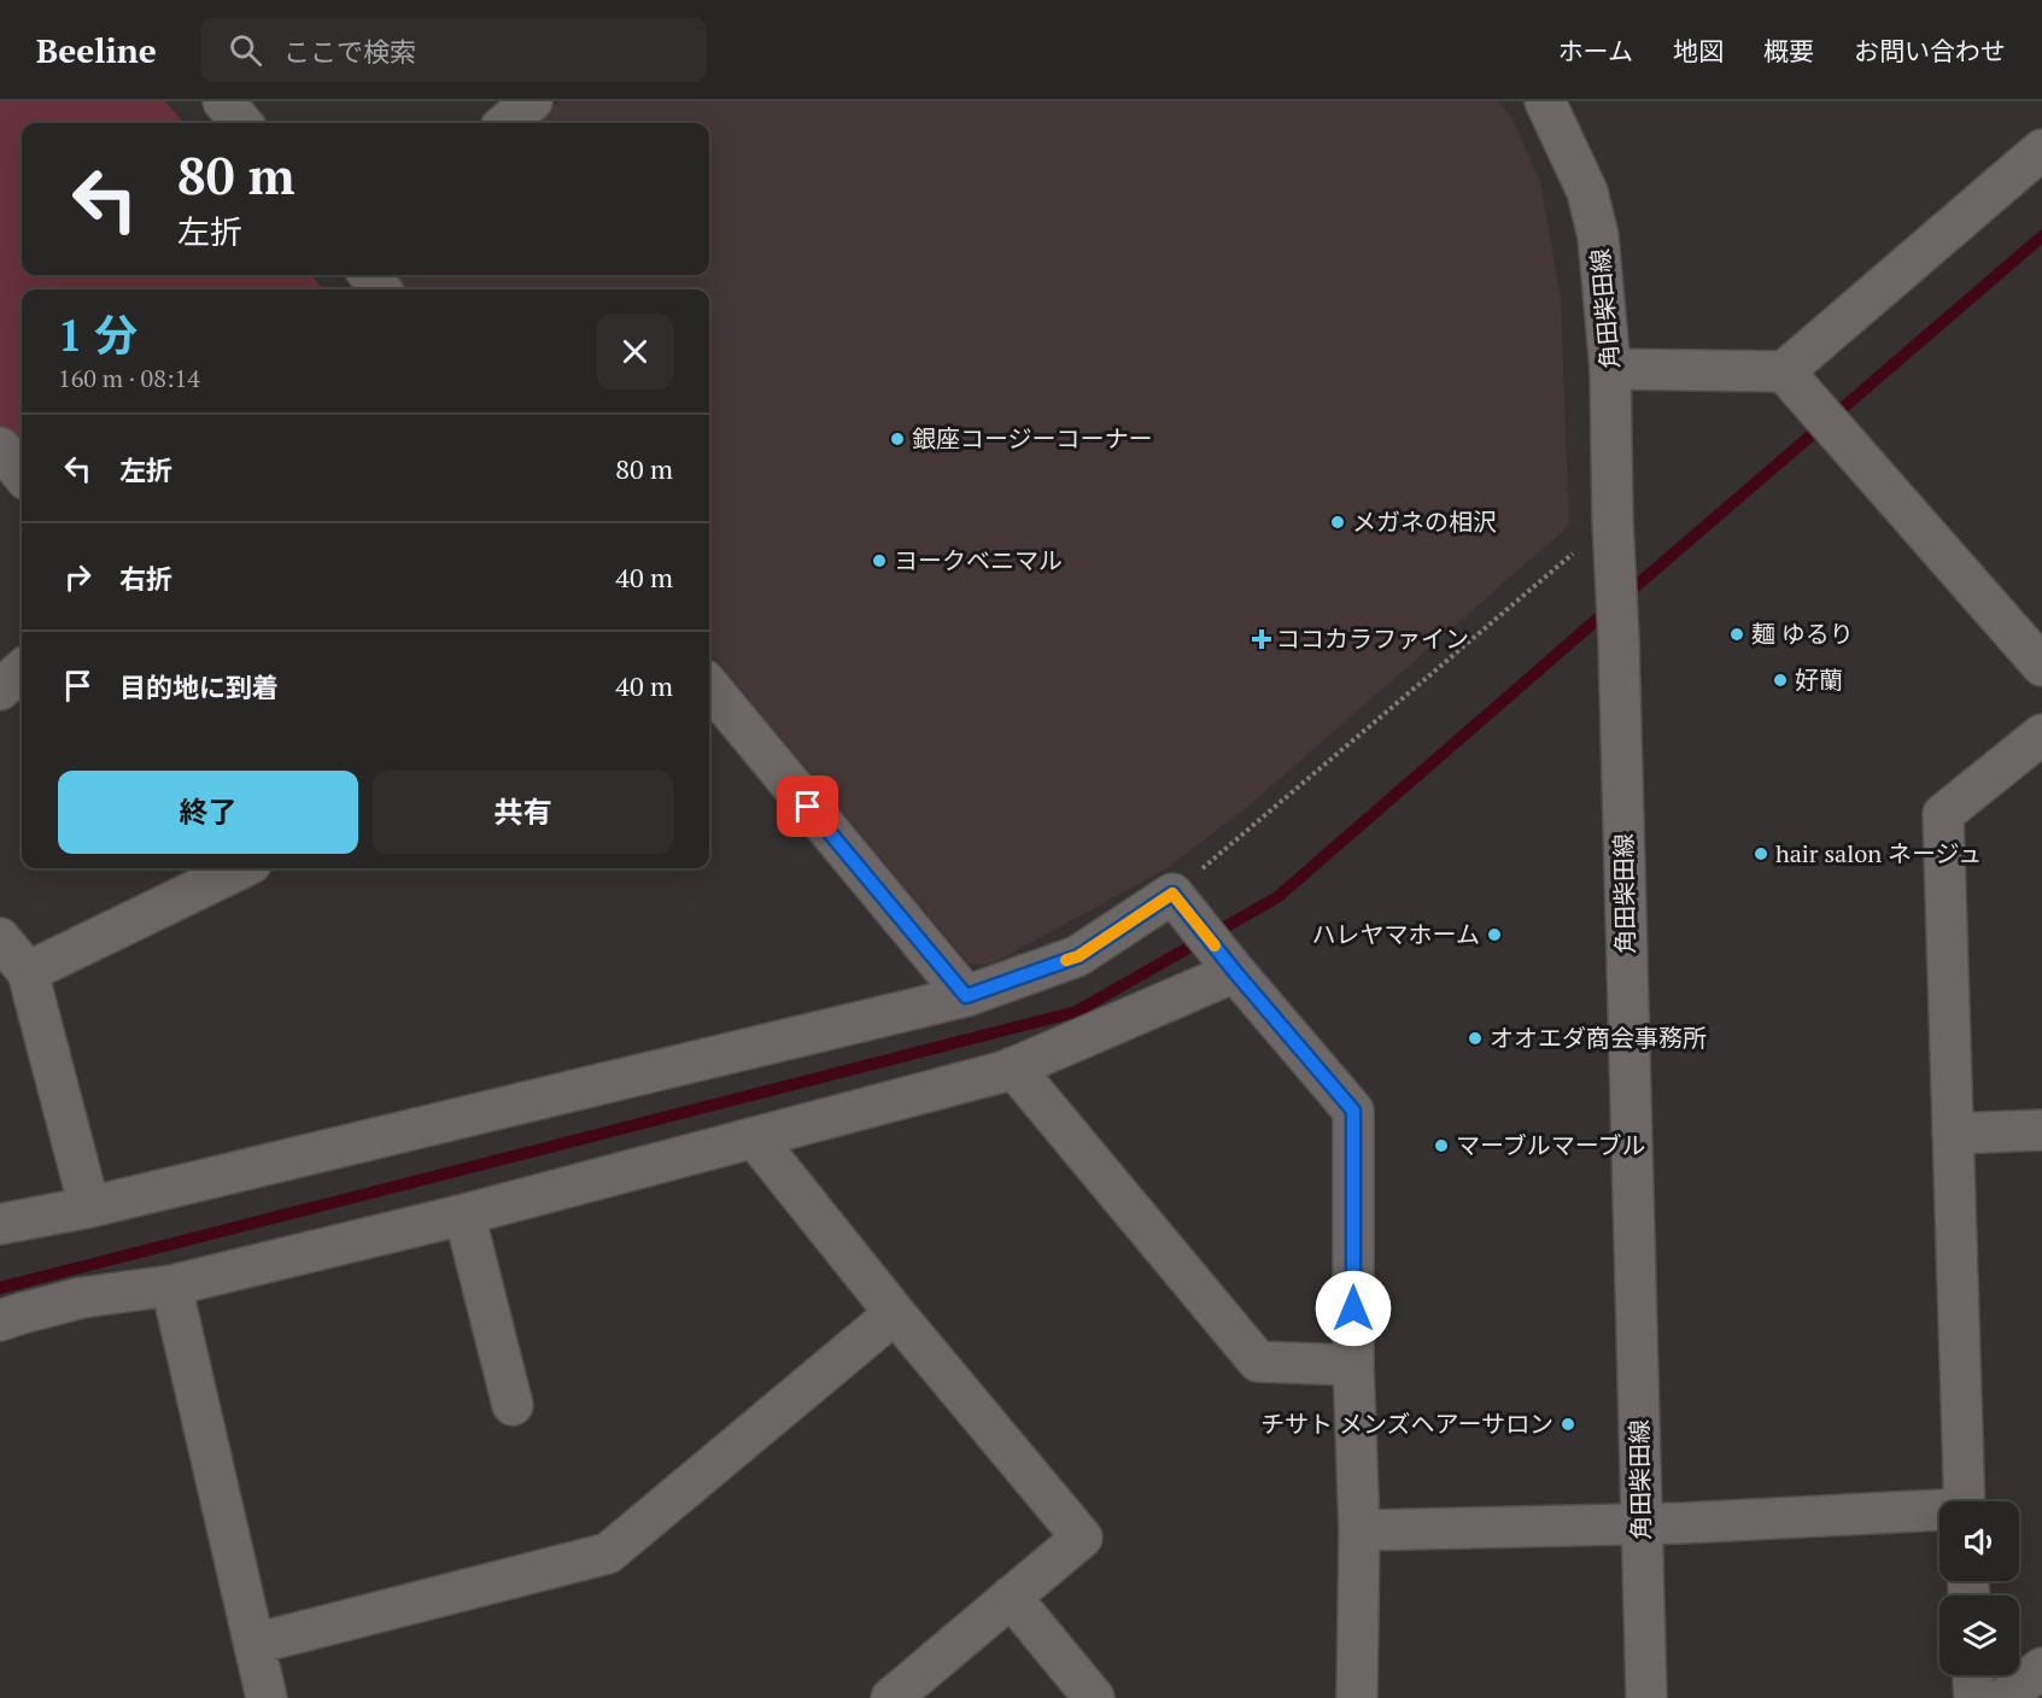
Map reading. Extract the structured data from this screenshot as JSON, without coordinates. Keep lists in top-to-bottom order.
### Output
{
  "streets": {
    "street": ["角田柴田線"]
  },
  "places": {
    "other": [
      "銀座コージーコーナー",
      "メガネの相沢",
      "ヨークベニマル",
      "麺 ゆるり",
      "好蘭",
      "hair salon ネージュ",
      "ハレヤマホーム",
      "オオエダ商会事務所",
      "マーブルマーブル",
      "チサト メンズヘアーサロン"
    ],
    "health": ["ココカラファイン"]
  },
  "page": {
    "header": "Beeline",
    "search": "ここで検索",
    "nav": [
      "ホーム",
      "地図",
      "概要",
      "お問い合わせ"
    ],
    "turn": ["80 m", "左折"],
    "heading": ["1 分", "160 m · 08:14"],
    "list": [
      {
        "name": "左折",
        "value": "80 m"
      },
      {
        "name": "右折",
        "value": "40 m"
      },
      {
        "name": "目的地に到着",
        "value": "40 m"
      }
    ],
    "buttons": ["終了", "共有"]
  }
}
